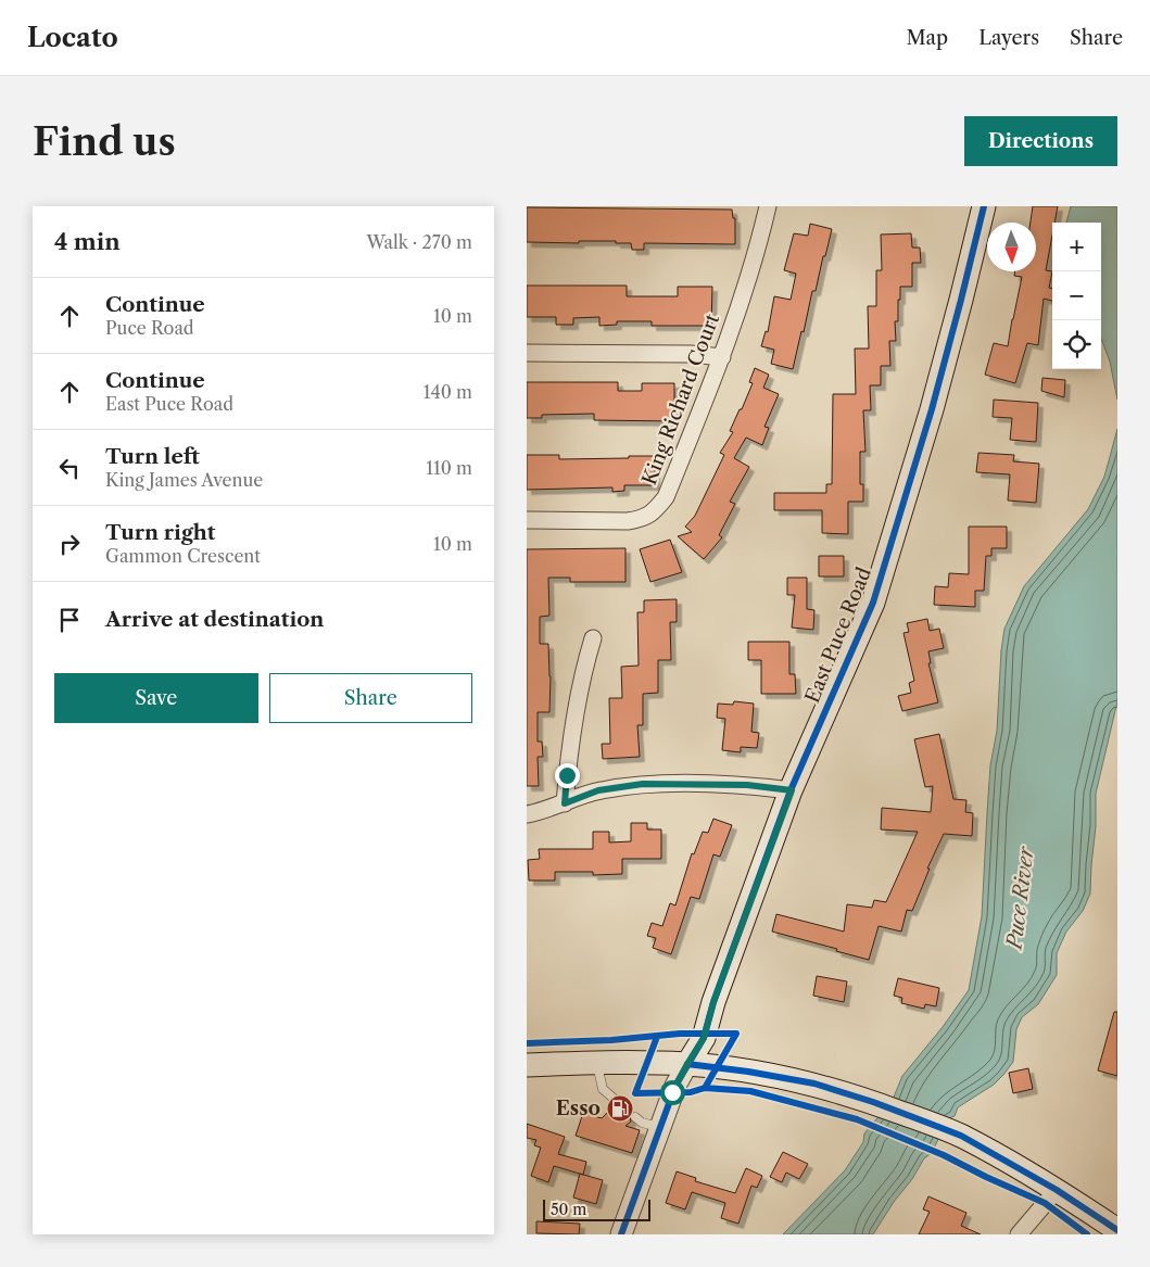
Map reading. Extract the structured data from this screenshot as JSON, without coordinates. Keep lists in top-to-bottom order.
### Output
{
  "streets": {
    "main road": ["East Puce Road"],
    "street": ["King Richard Court"]
  },
  "water": ["Puce River"],
  "places": {
    "fuel station": ["Esso"]
  },
  "scale_bar": "50 m",
  "north": "bottom",
  "page": {
    "header": "Locato",
    "nav": ["Map", "Layers", "Share"],
    "buttons": [
      "Directions",
      ["Save", "Share"]
    ],
    "title": "Find us",
    "heading": ["4 min", "Walk · 270 m"],
    "map_buttons": ["+", "−"],
    "list": [
      ["Continue", "Puce Road", "10 m"],
      ["Continue", "East Puce Road", "140 m"],
      ["Turn left", "King James Avenue", "110 m"],
      ["Turn right", "Gammon Crescent", "10 m"],
      "Arrive at destination"
    ],
    "scale": "50 m"
  }
}
